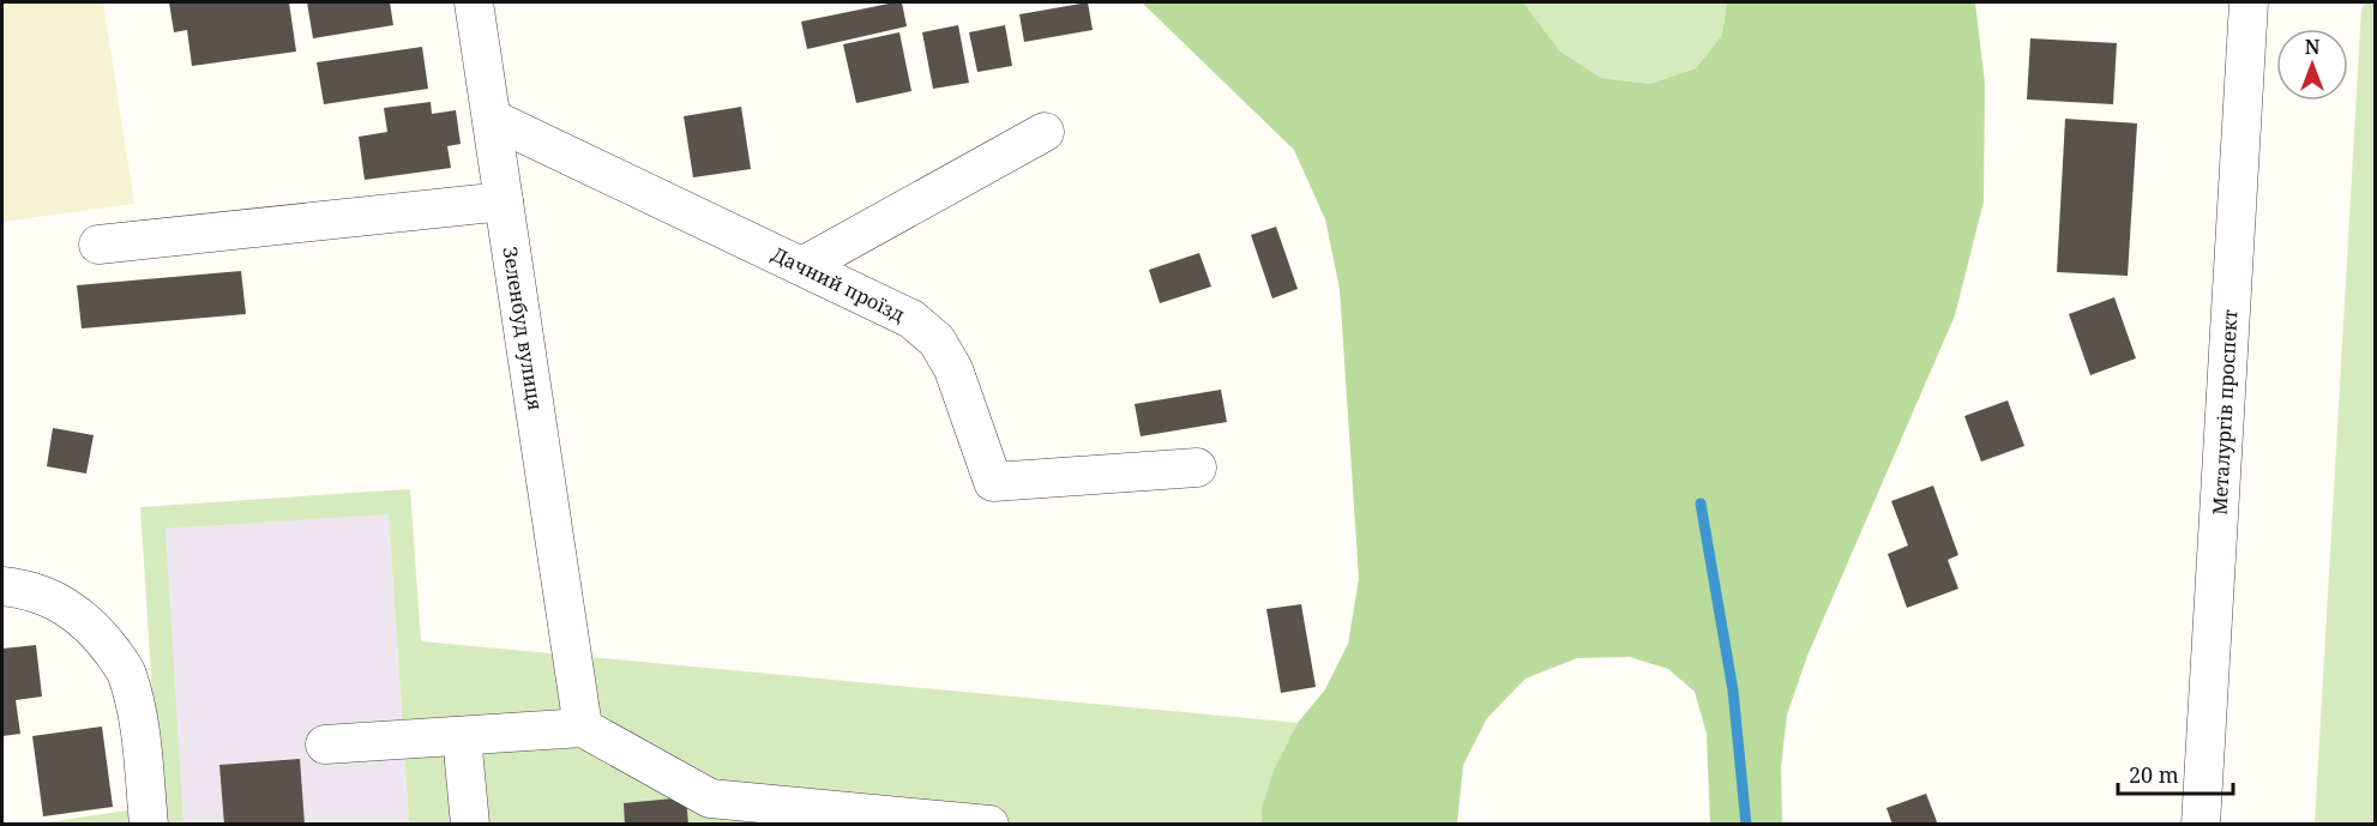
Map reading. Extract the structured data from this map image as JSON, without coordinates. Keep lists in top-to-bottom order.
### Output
{
  "streets": {
    "street": ["Дачний проїзд", "Зеленбуд вулиця", "Металургів проспект"]
  },
  "crossings": [
    ["Дачний проїзд", "Зеленбуд вулиця"]
  ],
  "scale_bar": "20 m",
  "north": "top"
}
